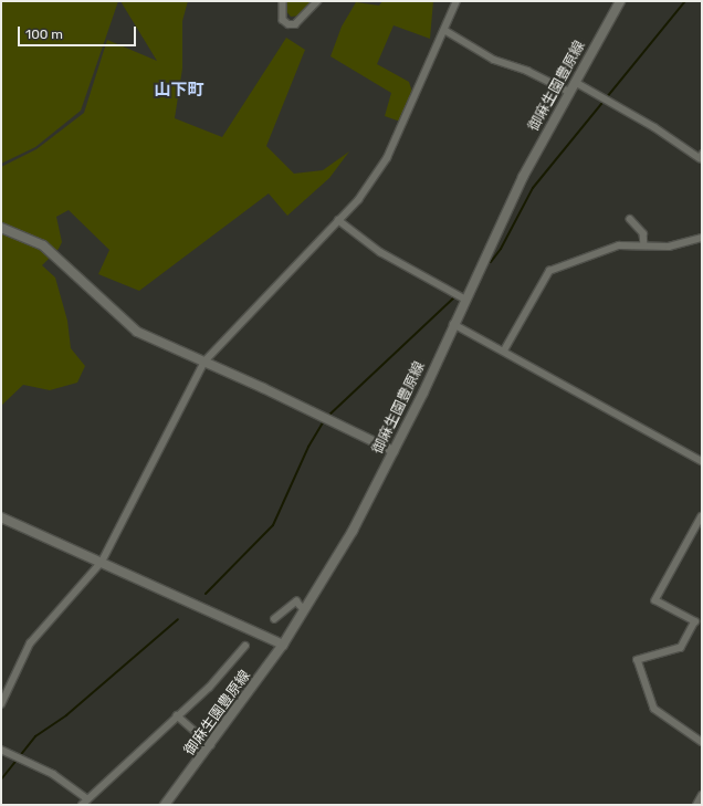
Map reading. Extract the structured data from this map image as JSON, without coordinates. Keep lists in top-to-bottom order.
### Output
{
  "streets": {
    "main road": ["御麻生園豊原線"]
  },
  "districts": ["山下町"],
  "scale_bar": "100 m"
}
